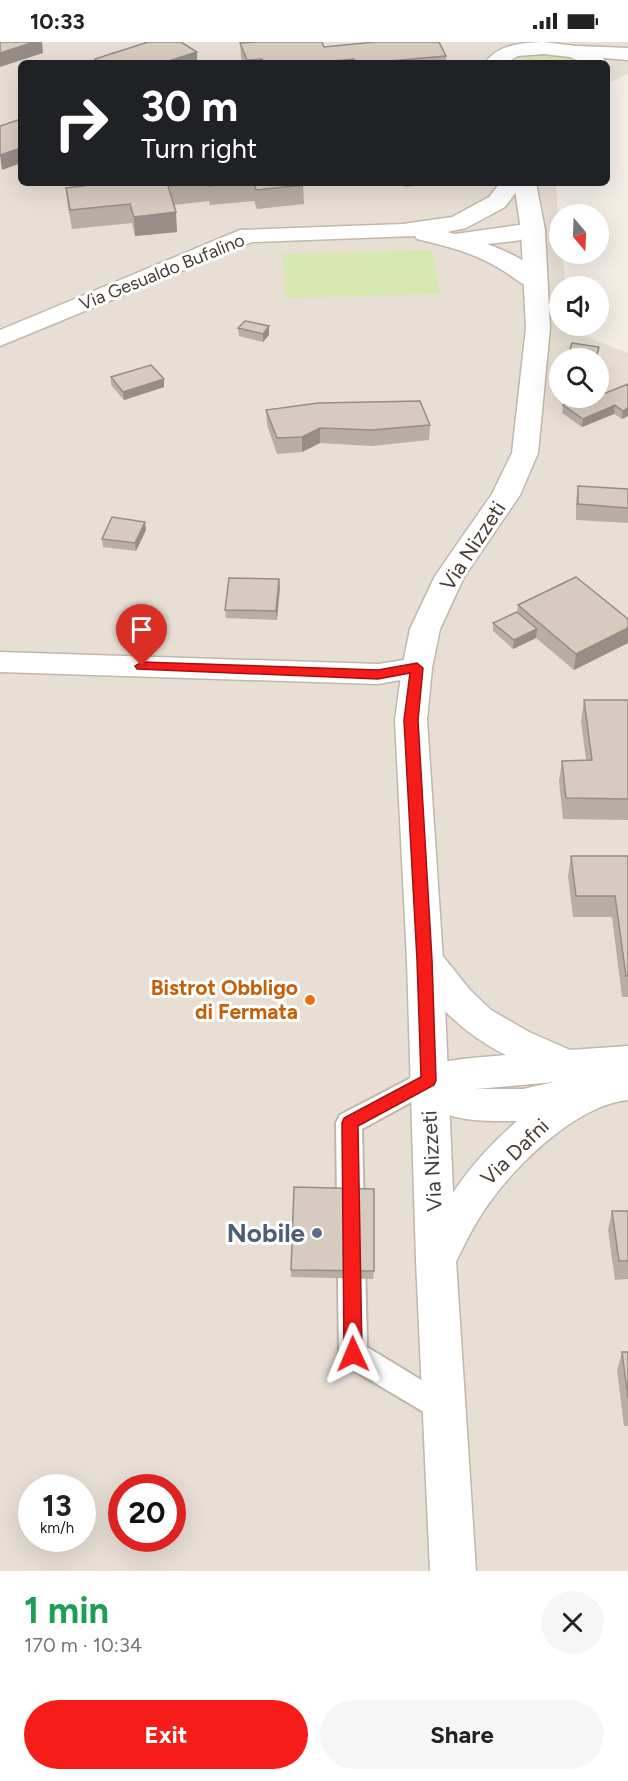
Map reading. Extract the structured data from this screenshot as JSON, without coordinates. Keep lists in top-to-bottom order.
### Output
{
  "streets": {
    "street": ["Via Gesualdo Bufalino", "Via Nizzeti", "Via Dafni"]
  },
  "crossings": [
    ["Via Nizzeti", "Via Dafni"]
  ],
  "places": ["Bistrot Obbligo di Fermata", "Nobile"],
  "north": "bottom",
  "page": {
    "status": "10:33",
    "turn": ["30 m", "Turn right"],
    "speed": "13 km/h",
    "limit": "20",
    "heading": ["1 min", "170 m · 10:34"],
    "buttons": ["Exit", "Share"]
  }
}
